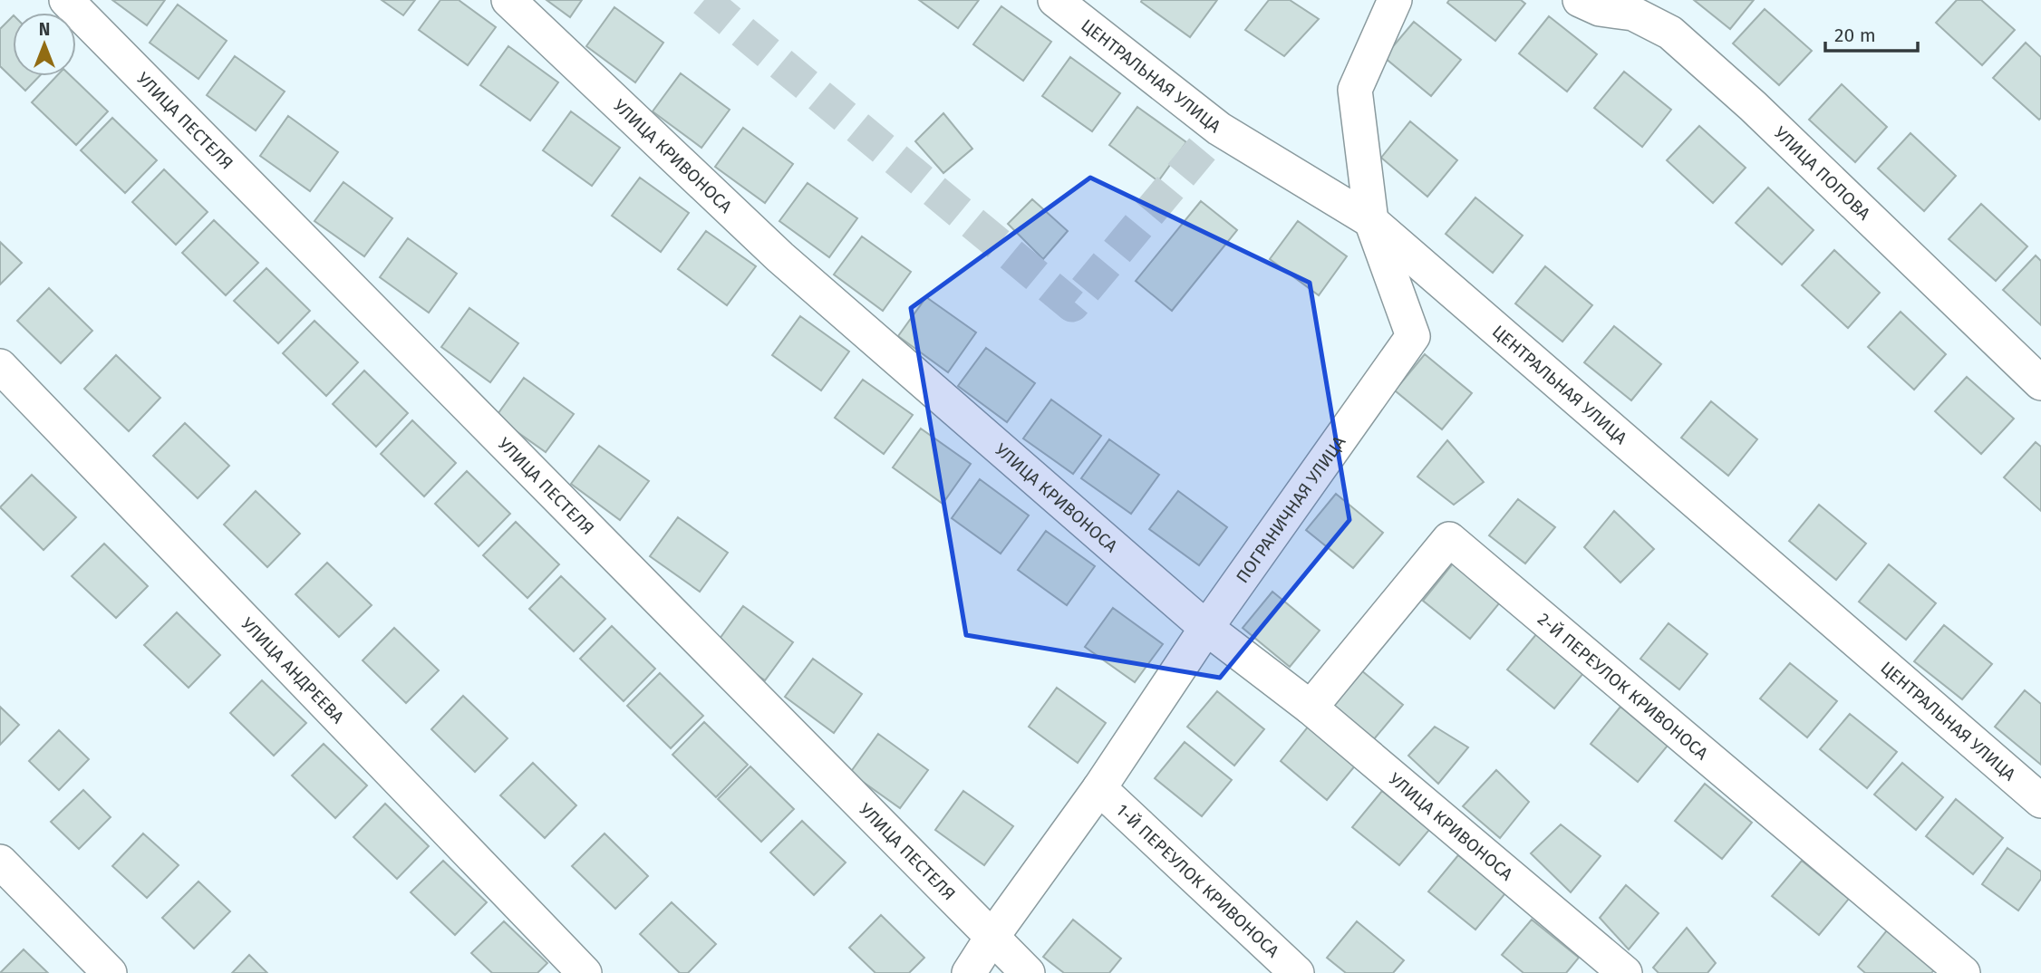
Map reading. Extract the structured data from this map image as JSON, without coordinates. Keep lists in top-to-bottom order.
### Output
{
  "streets": {
    "street": [
      "ЦЕНТРАЛЬНАЯ УЛИЦА",
      "УЛИЦА ПЕСТЕЛЯ",
      "УЛИЦА КРИВОНОСА",
      "УЛИЦА ПОПОВА",
      "ПОГРАНИЧНАЯ УЛИЦА",
      "УЛИЦА АНДРЕЕВА",
      "2-Й ПЕРЕУЛОК КРИВОНОСА",
      "1-Й ПЕРЕУЛОК КРИВОНОСА"
    ]
  },
  "crossings": [
    ["ЦЕНТРАЛЬНАЯ УЛИЦА", "ПОГРАНИЧНАЯ УЛИЦА"],
    ["УЛИЦА ПЕСТЕЛЯ", "ПОГРАНИЧНАЯ УЛИЦА"],
    ["УЛИЦА КРИВОНОСА", "ПОГРАНИЧНАЯ УЛИЦА"],
    ["УЛИЦА КРИВОНОСА", "2-Й ПЕРЕУЛОК КРИВОНОСА"],
    ["ПОГРАНИЧНАЯ УЛИЦА", "1-Й ПЕРЕУЛОК КРИВОНОСА"]
  ],
  "scale_bar": "20 m",
  "north": "top"
}
